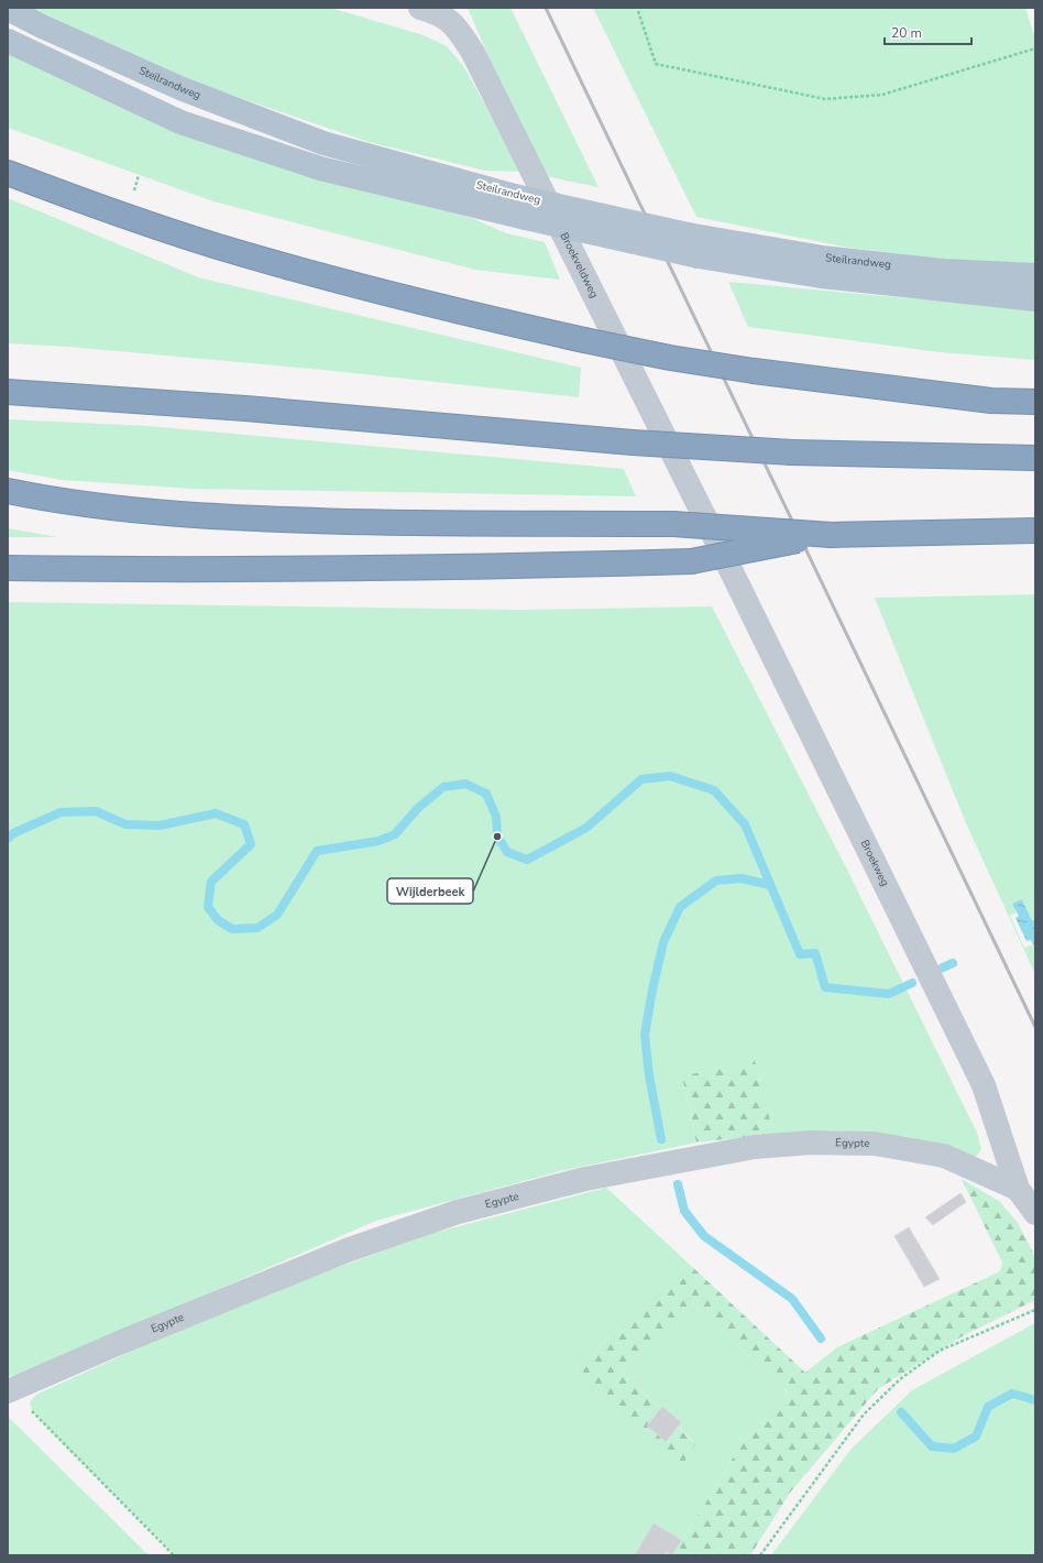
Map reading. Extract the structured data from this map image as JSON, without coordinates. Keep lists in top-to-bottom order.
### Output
{
  "streets": {
    "main road": ["Steilrandweg"],
    "street": ["Broekveldweg", "Broekweg", "Egypte"]
  },
  "crossings": [
    ["Broekveldweg", "Broekweg"],
    ["Broekweg", "Egypte"]
  ],
  "places": ["Wijlderbeek"],
  "scale_bar": "20 m"
}
